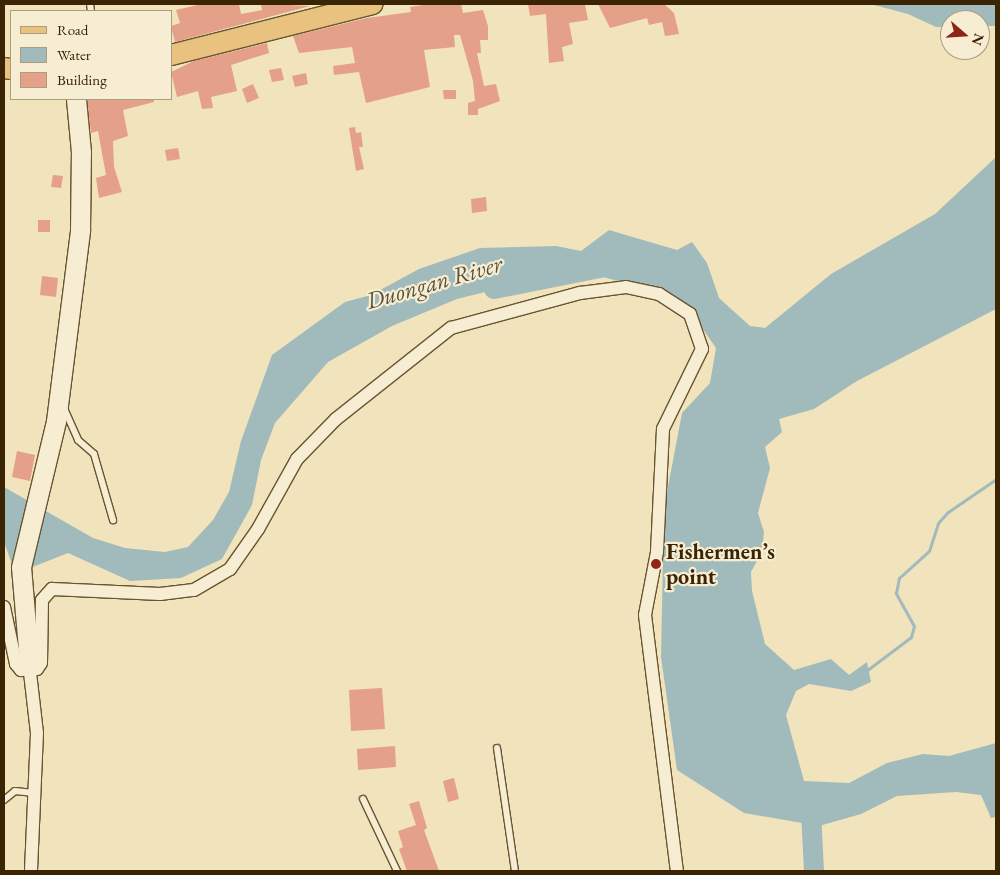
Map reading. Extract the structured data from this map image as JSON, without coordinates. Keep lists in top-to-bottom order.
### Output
{
  "water": ["Duongan River"],
  "places": ["Fishermen’s point"],
  "legend": ["Road", "Water", "Building"],
  "north": "right"
}
